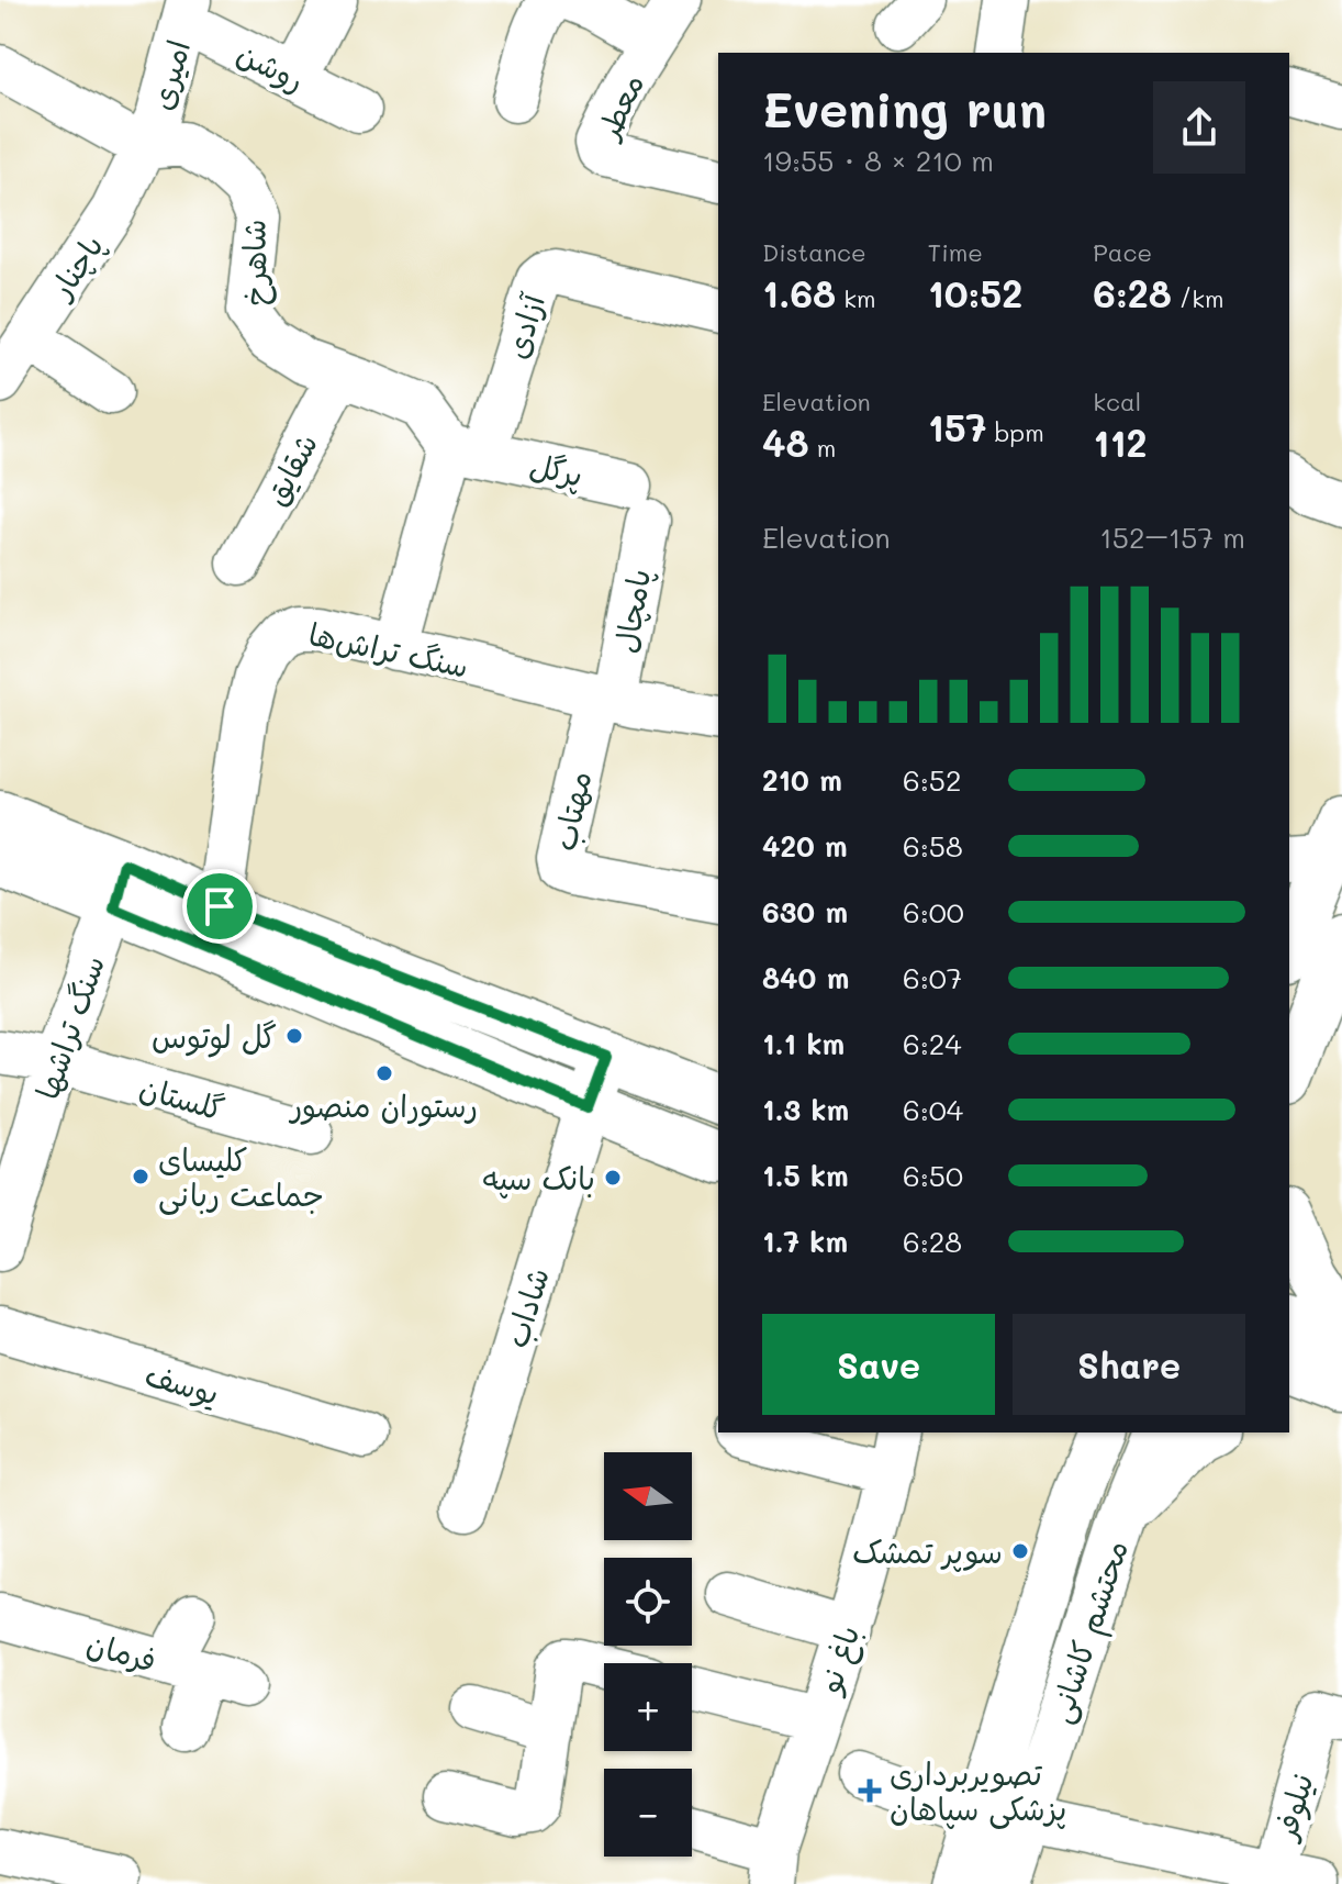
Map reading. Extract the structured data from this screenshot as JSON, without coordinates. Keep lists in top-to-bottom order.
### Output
{
  "streets": {
    "main road": ["محتشم کاشانی"],
    "street": [
      "روشن",
      "امیری",
      "معطر",
      "شاهرخ",
      "پاچنار",
      "آزادی",
      "شقایق",
      "پرگل",
      "پامچال",
      "سنگ تراش‌ها",
      "مهتاب",
      "سنگ تراشها",
      "گلستان",
      "شاداب",
      "یوسف",
      "فرمان",
      "باغ نو",
      "نیلوفر"
    ]
  },
  "crossings": [
    ["روشن", "امیری"],
    ["امیری", "شاهرخ"],
    ["امیری", "پاچنار"],
    ["شاهرخ", "پاچنار"],
    ["شاهرخ", "آزادی"],
    ["شاهرخ", "شقایق"],
    ["شاهرخ", "پرگل"],
    ["آزادی", "پرگل"],
    ["پرگل", "پامچال"],
    ["پامچال", "سنگ تراش‌ها"],
    ["پامچال", "مهتاب"],
    ["سنگ تراش‌ها", "مهتاب"],
    ["سنگ تراشها", "گلستان"],
    ["محتشم کاشانی", "نیلوفر"]
  ],
  "places": {
    "other": [
      "گل لوتوس",
      "رستوران منصور",
      "کلیسای جماعت ربانی",
      "بانک سپه",
      "سوپر تمشک"
    ],
    "health": ["تصویربرداری پزشکی سپاهان"]
  },
  "north": "left",
  "page": {
    "heading": ["Evening run", "19:55 · 8 × 210 m"],
    "stats": [
      ["Distance", "1.68 km"],
      ["Time", "10:52"],
      ["Pace", "6:28 /km"],
      ["Elevation", "48 m"],
      ["157 bpm"],
      ["kcal", "112"]
    ],
    "chart": ["Elevation", "152–157 m"],
    "list": [
      {
        "name": "210 m",
        "note": "6:52"
      },
      {
        "name": "420 m",
        "note": "6:58"
      },
      {
        "name": "630 m",
        "note": "6:00"
      },
      {
        "name": "840 m",
        "note": "6:07"
      },
      {
        "name": "1.1 km",
        "note": "6:24"
      },
      {
        "name": "1.3 km",
        "note": "6:04"
      },
      {
        "name": "1.5 km",
        "note": "6:50"
      },
      {
        "name": "1.7 km",
        "note": "6:28"
      }
    ],
    "buttons": ["Save", "Share"],
    "map_buttons": ["+", "−"]
  }
}
